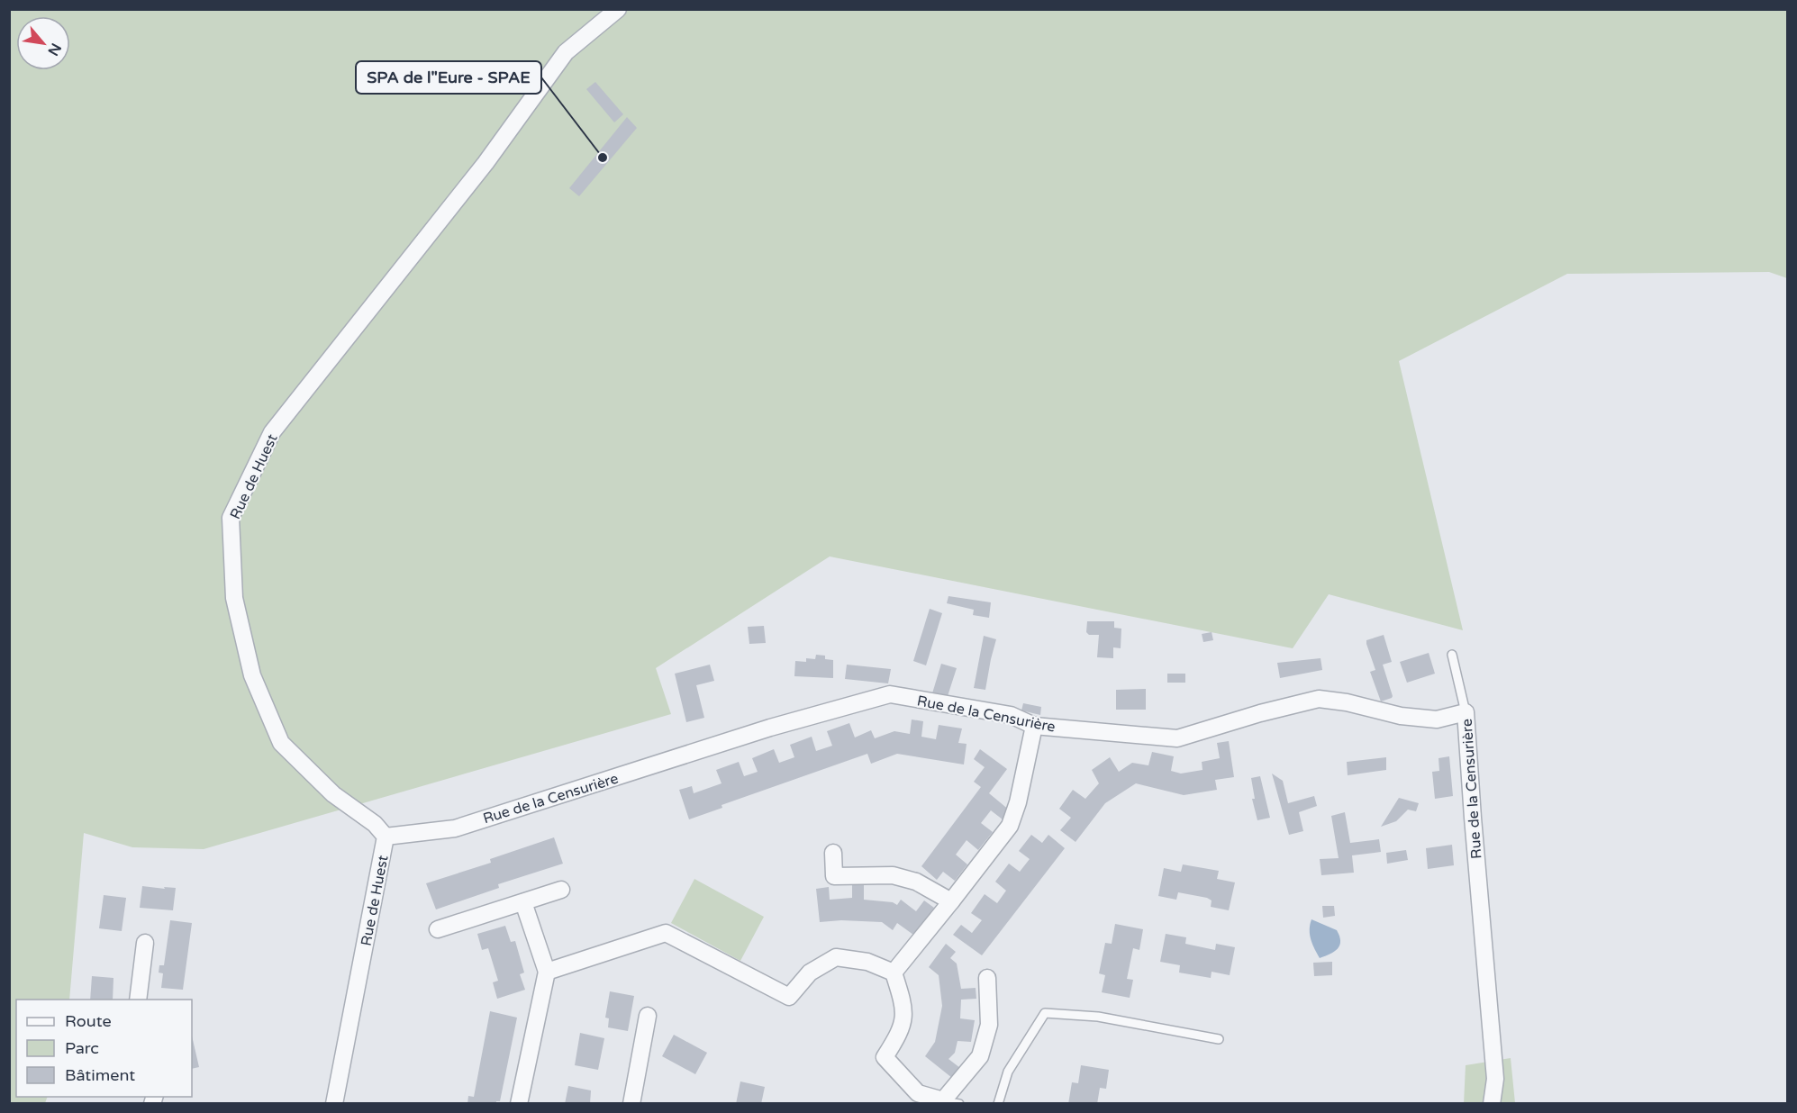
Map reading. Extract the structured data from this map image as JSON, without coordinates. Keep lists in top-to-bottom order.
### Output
{
  "streets": {
    "street": ["Rue de Huest", "Rue de la Censurière"]
  },
  "crossings": [
    ["Rue de Huest", "Rue de la Censurière"]
  ],
  "places": ["SPA de l\"Eure - SPAE"],
  "legend": ["Route", "Parc", "Bâtiment"],
  "north": "bottom right"
}
